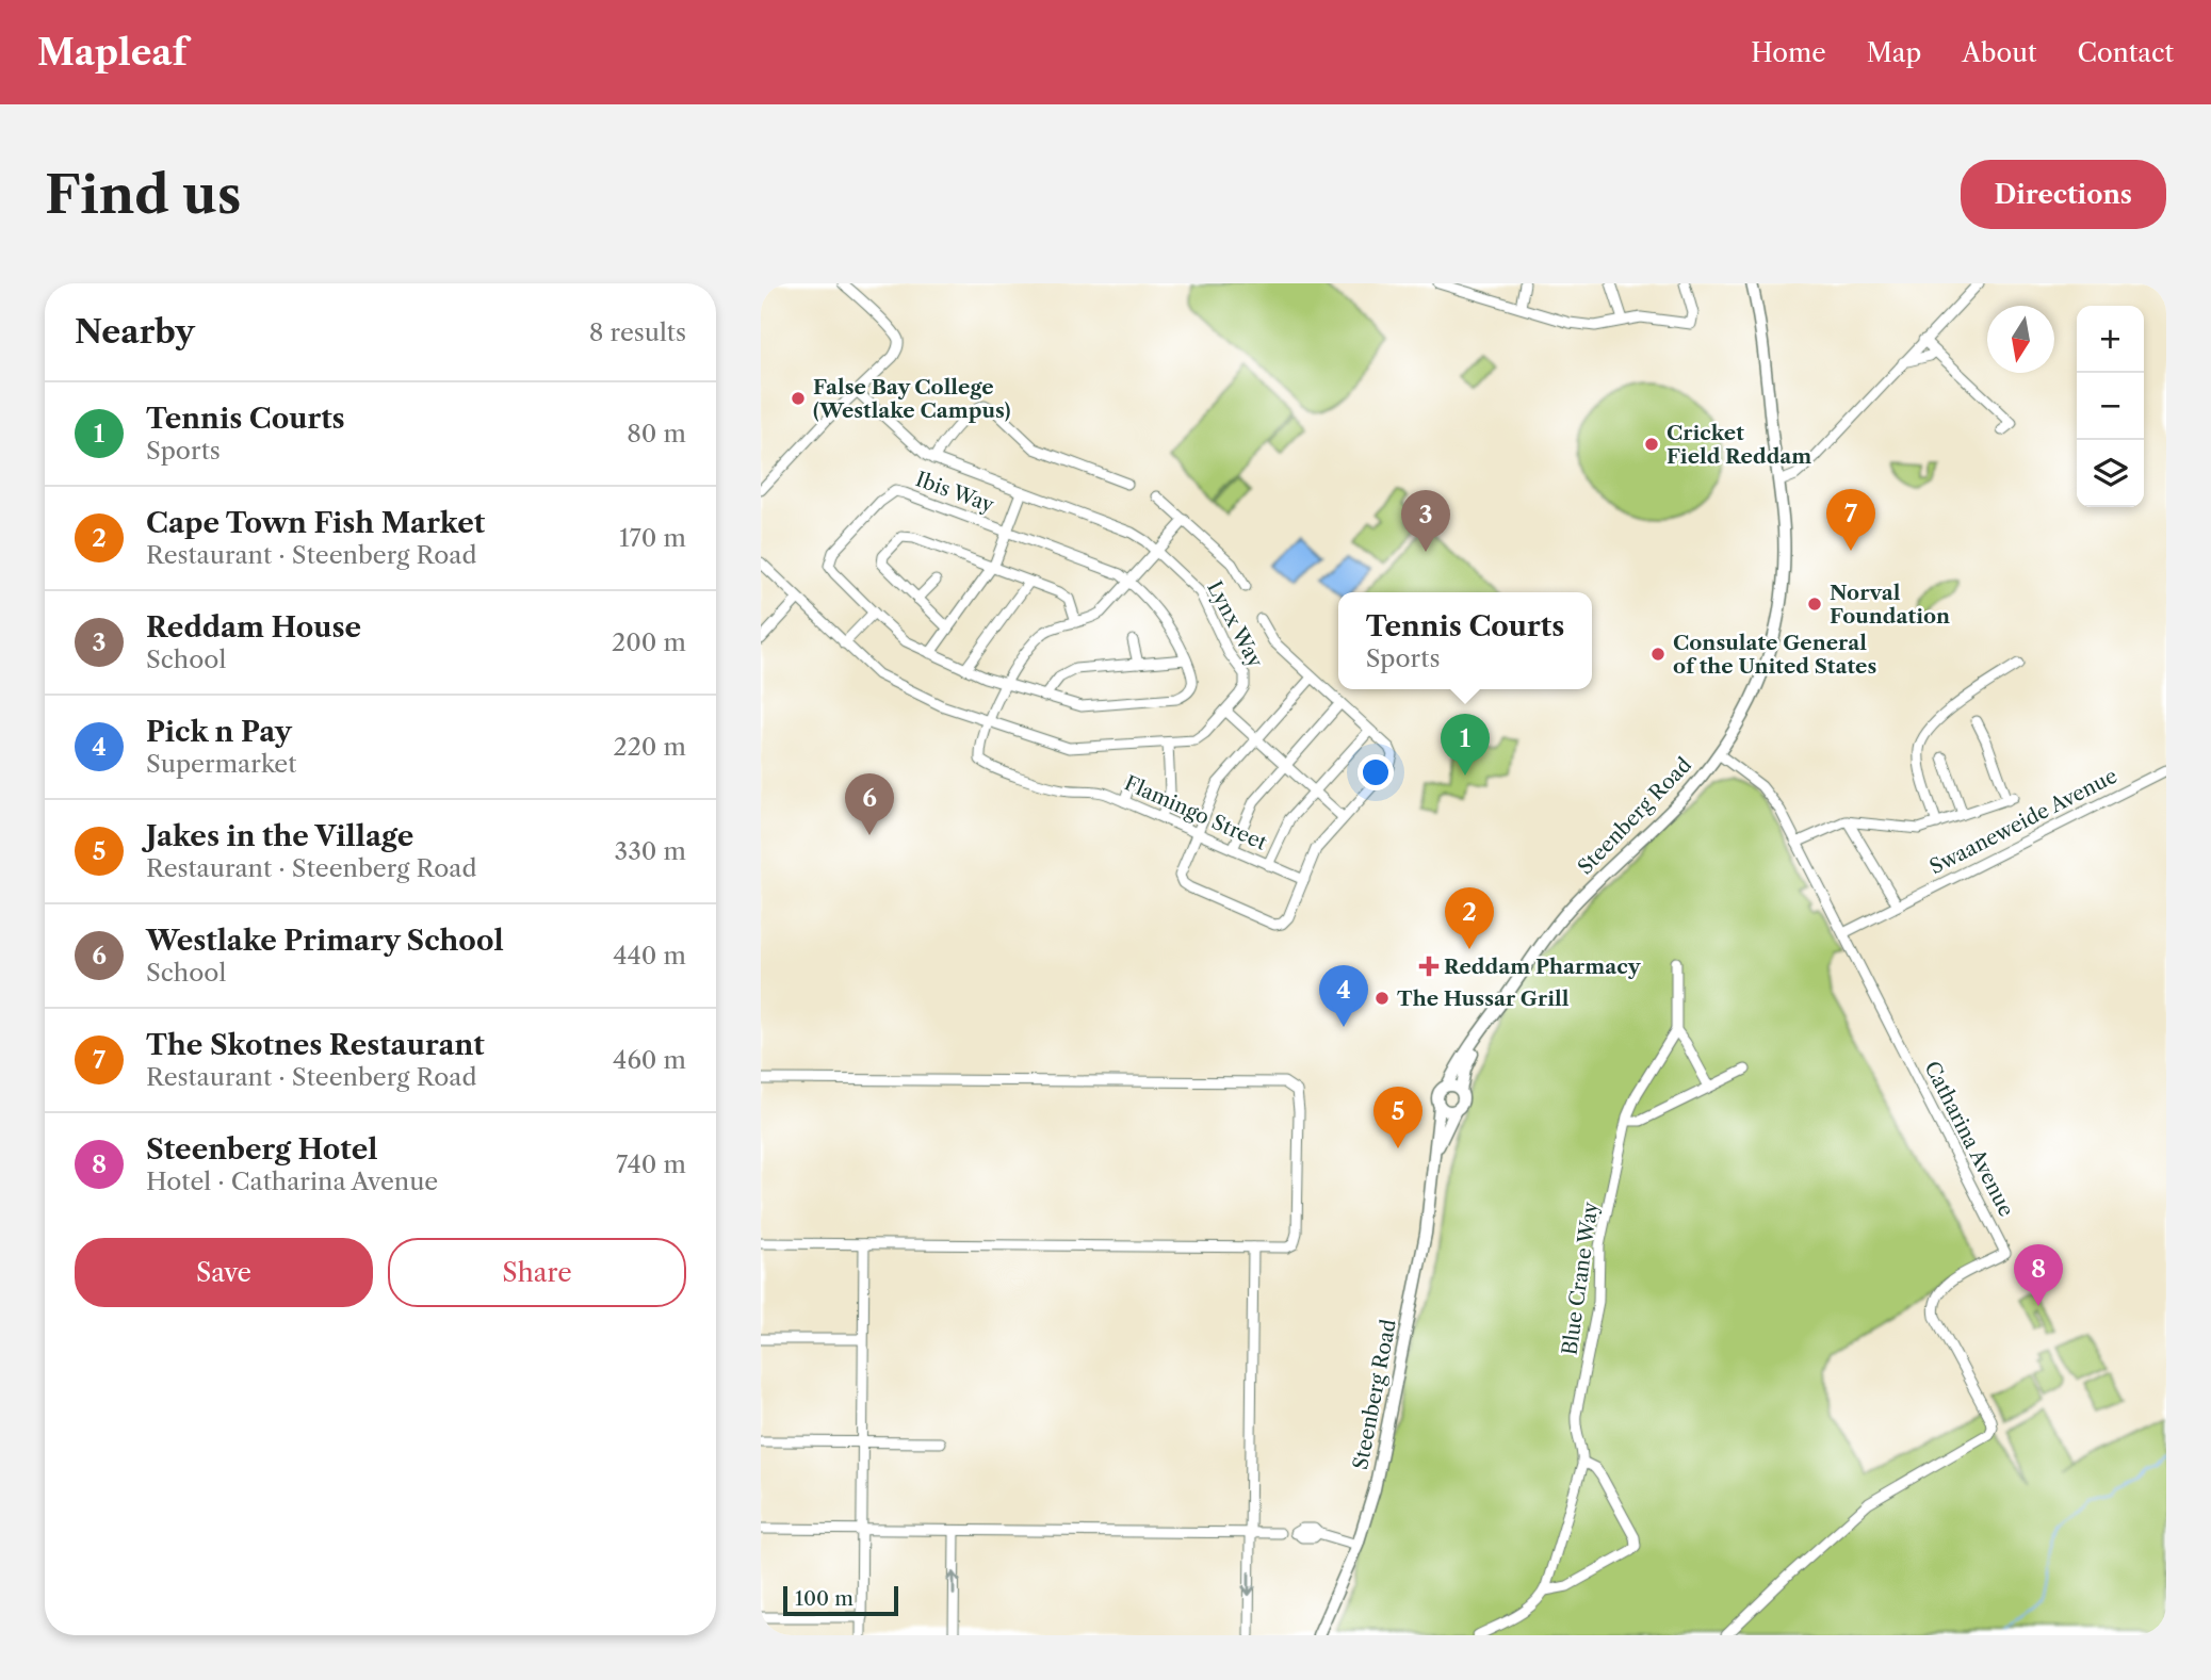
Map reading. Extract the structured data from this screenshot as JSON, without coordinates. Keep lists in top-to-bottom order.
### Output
{
  "streets": {
    "main road": ["Steenberg Road"],
    "street": [
      "Ibis Way",
      "Lynx Way",
      "Flamingo Street",
      "Swaaneweide Avenue",
      "Catharina Avenue",
      "Blue Crane Way"
    ]
  },
  "crossings": [
    ["Lynx Way", "Flamingo Street"],
    ["Steenberg Road", "Catharina Avenue"],
    ["Swaaneweide Avenue", "Catharina Avenue"]
  ],
  "places": {
    "other": [
      "False Bay College (Westlake Campus)",
      "Cricket Field Reddam",
      "Norval Foundation",
      "Consulate General of the United States",
      "The Hussar Grill"
    ],
    "health": ["Reddam Pharmacy"]
  },
  "scale_bar": "100 m",
  "north": "bottom",
  "page": {
    "header": "Mapleaf",
    "nav": [
      "Home",
      "Map",
      "About",
      "Contact"
    ],
    "buttons": [
      "Directions",
      ["Save", "Share"]
    ],
    "title": "Find us",
    "heading": ["Nearby", "8 results"],
    "map_buttons": ["+", "−"],
    "list": [
      {
        "mark": "1",
        "name": "Tennis Courts",
        "note": "Sports",
        "value": "80 m"
      },
      {
        "mark": "2",
        "name": "Cape Town Fish Market",
        "note": "Restaurant · Steenberg Road",
        "value": "170 m"
      },
      {
        "mark": "3",
        "name": "Reddam House",
        "note": "School",
        "value": "200 m"
      },
      {
        "mark": "4",
        "name": "Pick n Pay",
        "note": "Supermarket",
        "value": "220 m"
      },
      {
        "mark": "5",
        "name": "Jakes in the Village",
        "note": "Restaurant · Steenberg Road",
        "value": "330 m"
      },
      {
        "mark": "6",
        "name": "Westlake Primary School",
        "note": "School",
        "value": "440 m"
      },
      {
        "mark": "7",
        "name": "The Skotnes Restaurant",
        "note": "Restaurant · Steenberg Road",
        "value": "460 m"
      },
      {
        "mark": "8",
        "name": "Steenberg Hotel",
        "note": "Hotel · Catharina Avenue",
        "value": "740 m"
      }
    ],
    "pins": [
      "7",
      "3",
      "1",
      "6",
      "2",
      "4",
      "5",
      "8"
    ],
    "popup": ["Tennis Courts", "Sports"],
    "scale": "100 m"
  }
}
